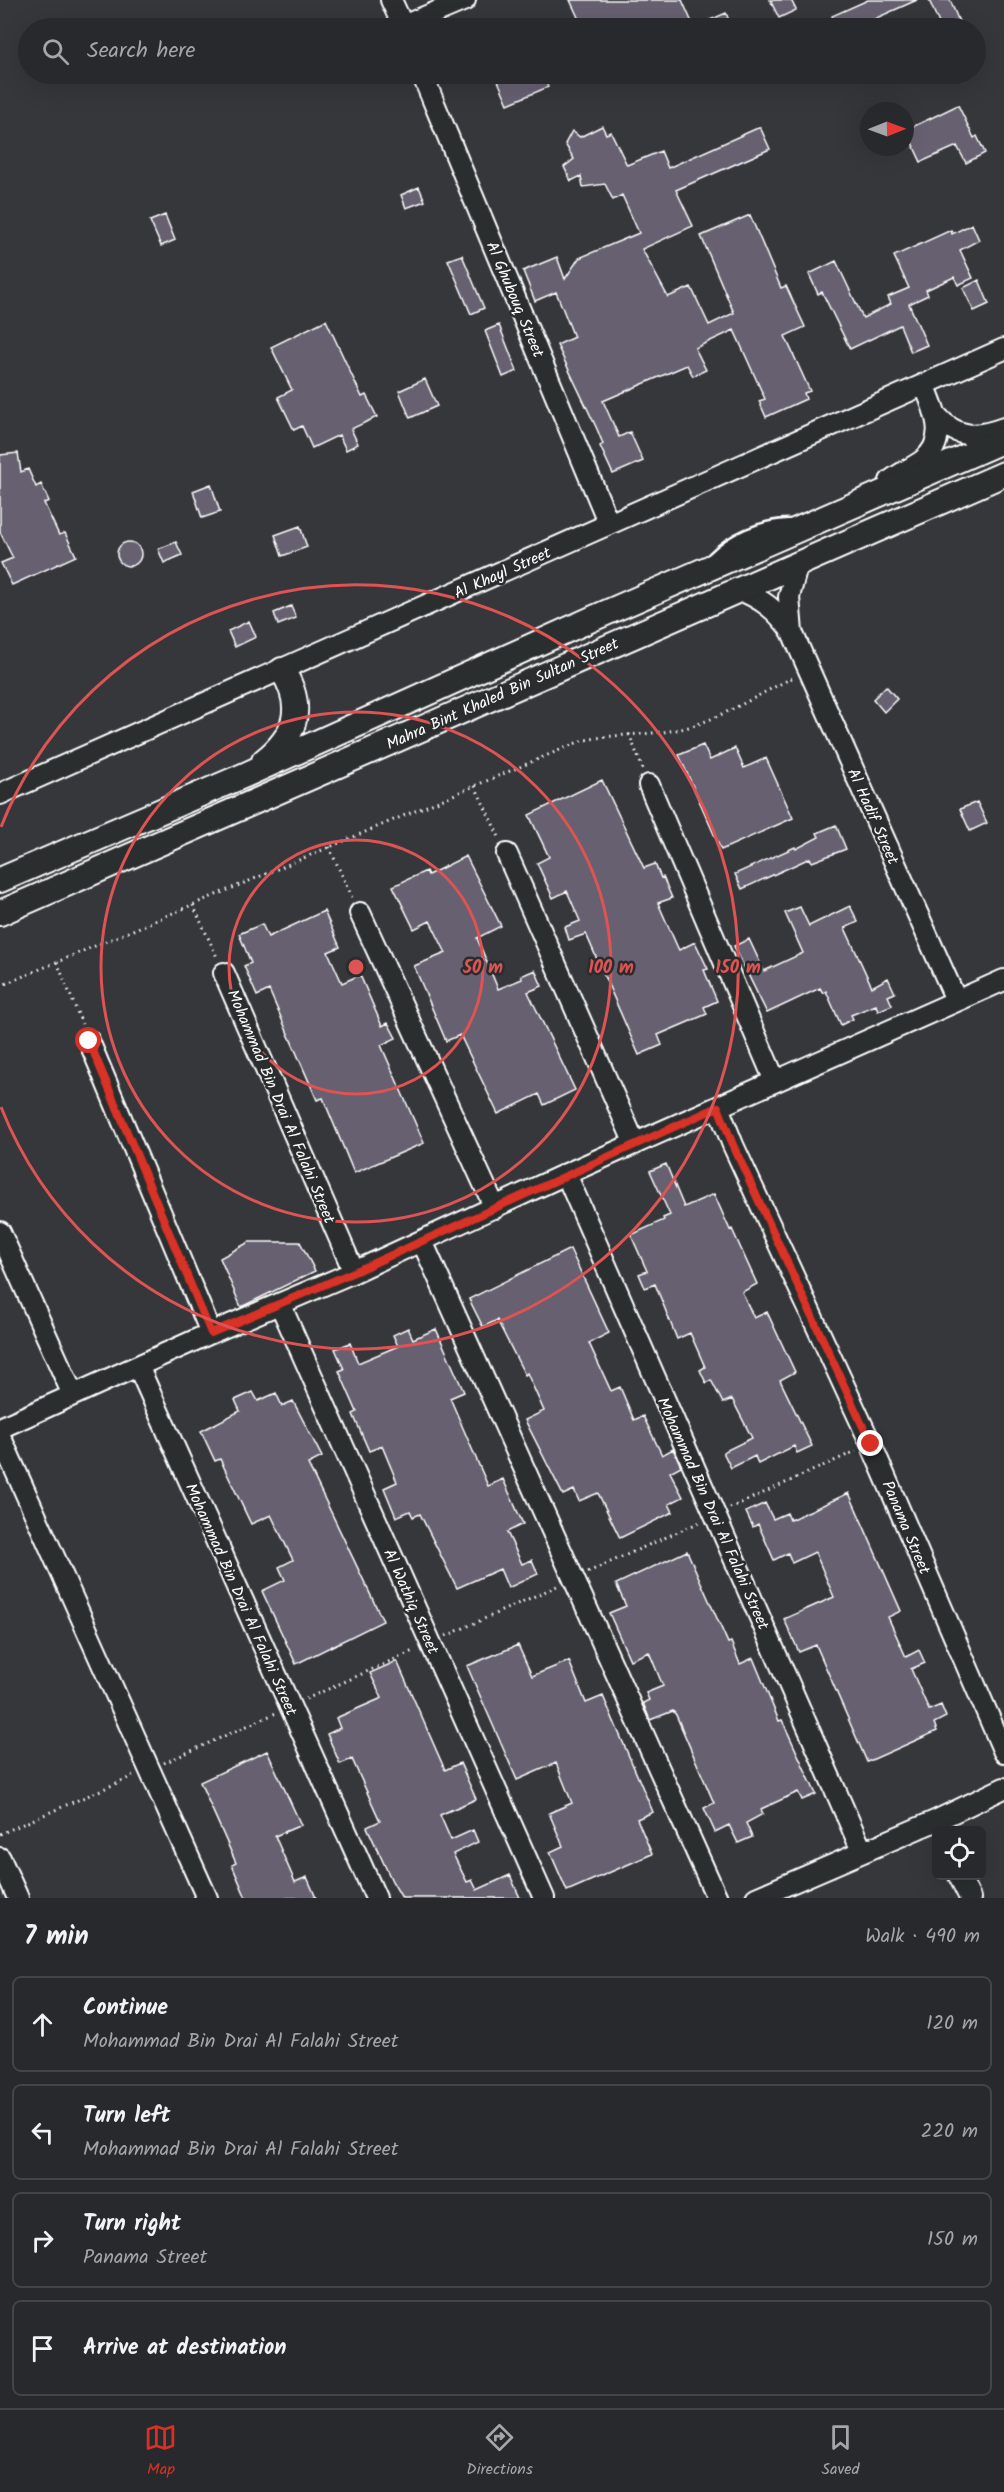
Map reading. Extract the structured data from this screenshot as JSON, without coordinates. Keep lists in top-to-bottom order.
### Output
{
  "streets": {
    "street": [
      "Al Ghubouq Street",
      "Al Khayl Street",
      "Mahra Bint Khaled Bin Sultan Street",
      "Al Hadif Street",
      "Mohammad Bin Drai Al Falahi Street",
      "Panama Street",
      "Al Wathiq Street"
    ]
  },
  "crossings": [
    ["Al Ghubouq Street", "Al Khayl Street"],
    ["Mahra Bint Khaled Bin Sultan Street", "Al Hadif Street"]
  ],
  "north": "right",
  "page": {
    "search": "Search here",
    "heading": ["7 min", "Walk · 490 m"],
    "list": [
      ["Continue", "Mohammad Bin Drai Al Falahi Street", "120 m"],
      ["Turn left", "Mohammad Bin Drai Al Falahi Street", "220 m"],
      ["Turn right", "Panama Street", "150 m"],
      "Arrive at destination"
    ],
    "nav": ["Map", "Directions", "Saved"]
  },
  "rings": ["50 m", "100 m", "150 m"]
}
